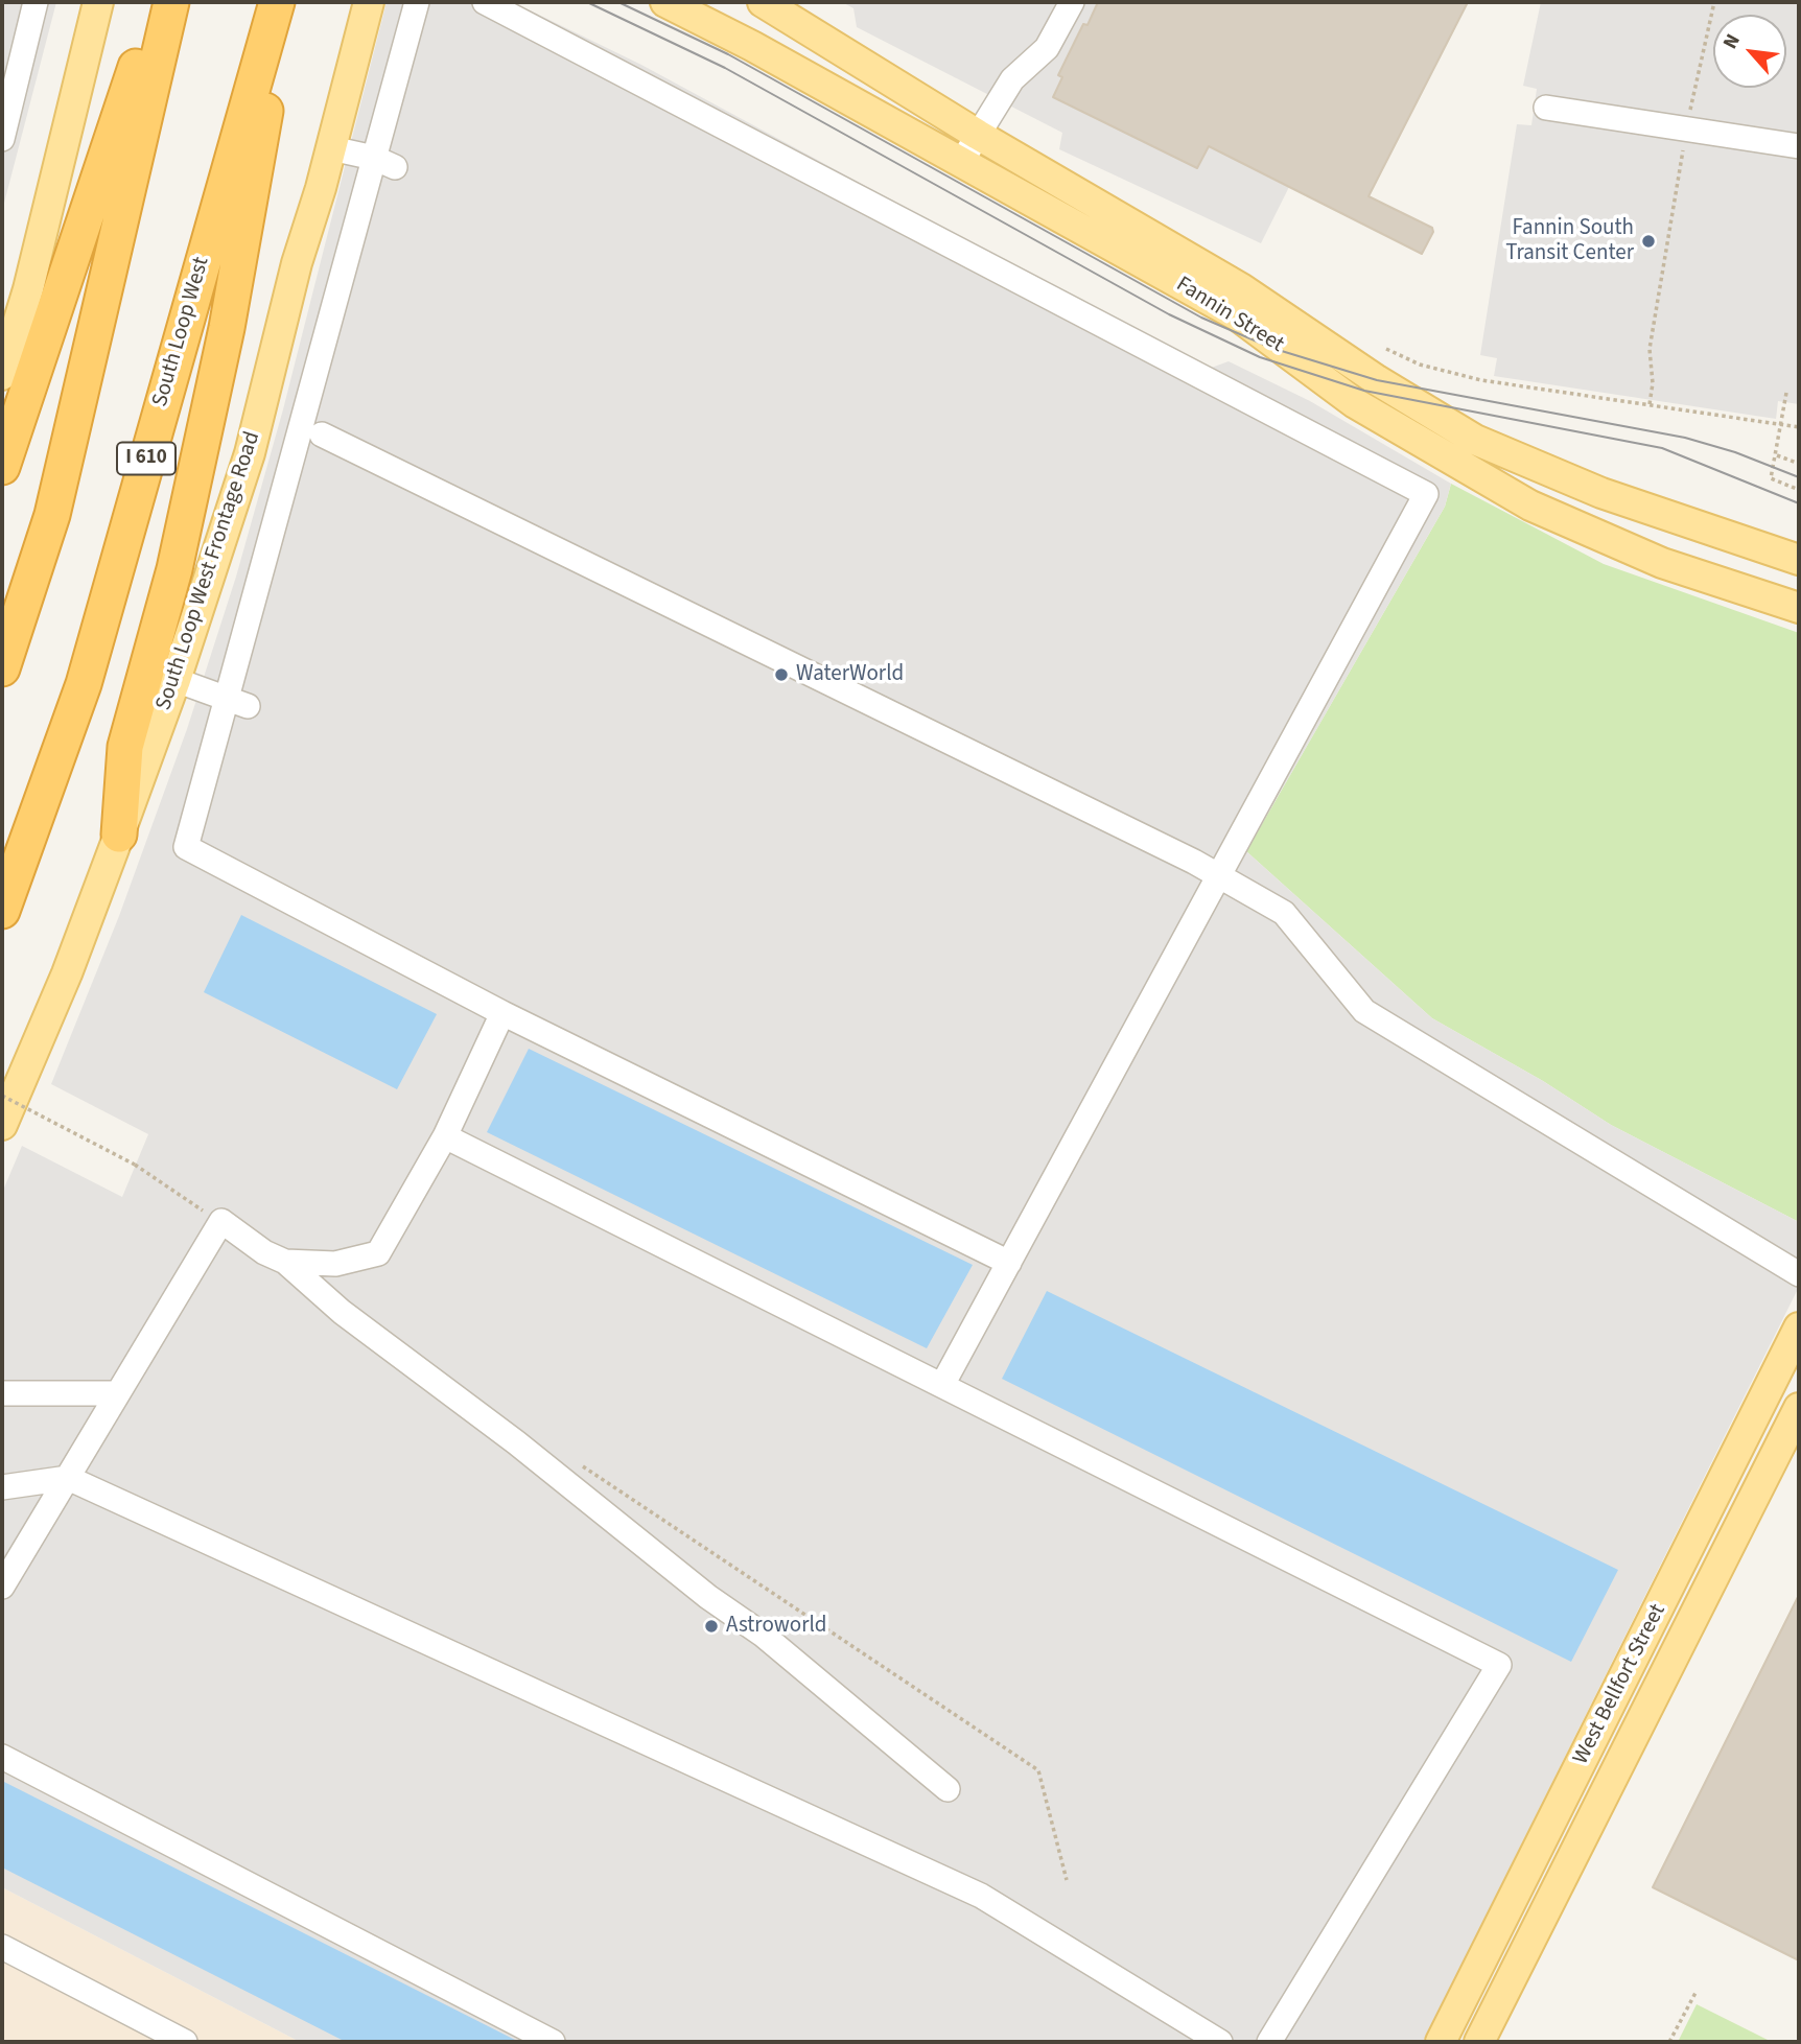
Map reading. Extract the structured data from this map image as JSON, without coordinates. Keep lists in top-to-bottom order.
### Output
{
  "streets": {
    "highway": ["South Loop West", "I 610"],
    "main road": ["Fannin Street", "South Loop West Frontage Road", "West Bellfort Street"]
  },
  "places": ["Fannin South Transit Center", "WaterWorld", "Astroworld"],
  "north": "top left"
}
